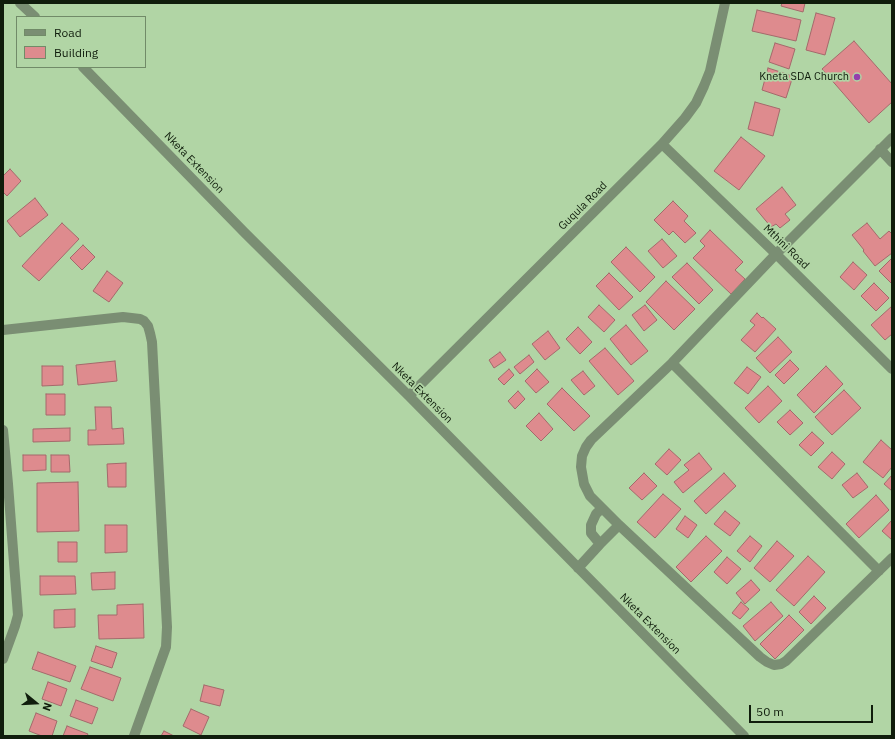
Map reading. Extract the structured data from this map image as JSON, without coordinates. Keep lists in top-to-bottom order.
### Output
{
  "streets": {
    "street": ["Nketa Extension", "Guqula Road", "Mthini Road"]
  },
  "crossings": [
    ["Nketa Extension", "Guqula Road"],
    ["Guqula Road", "Mthini Road"]
  ],
  "places": ["Kneta SDA Church"],
  "legend": ["Road", "Building"],
  "scale_bar": "50 m",
  "north": "right"
}
